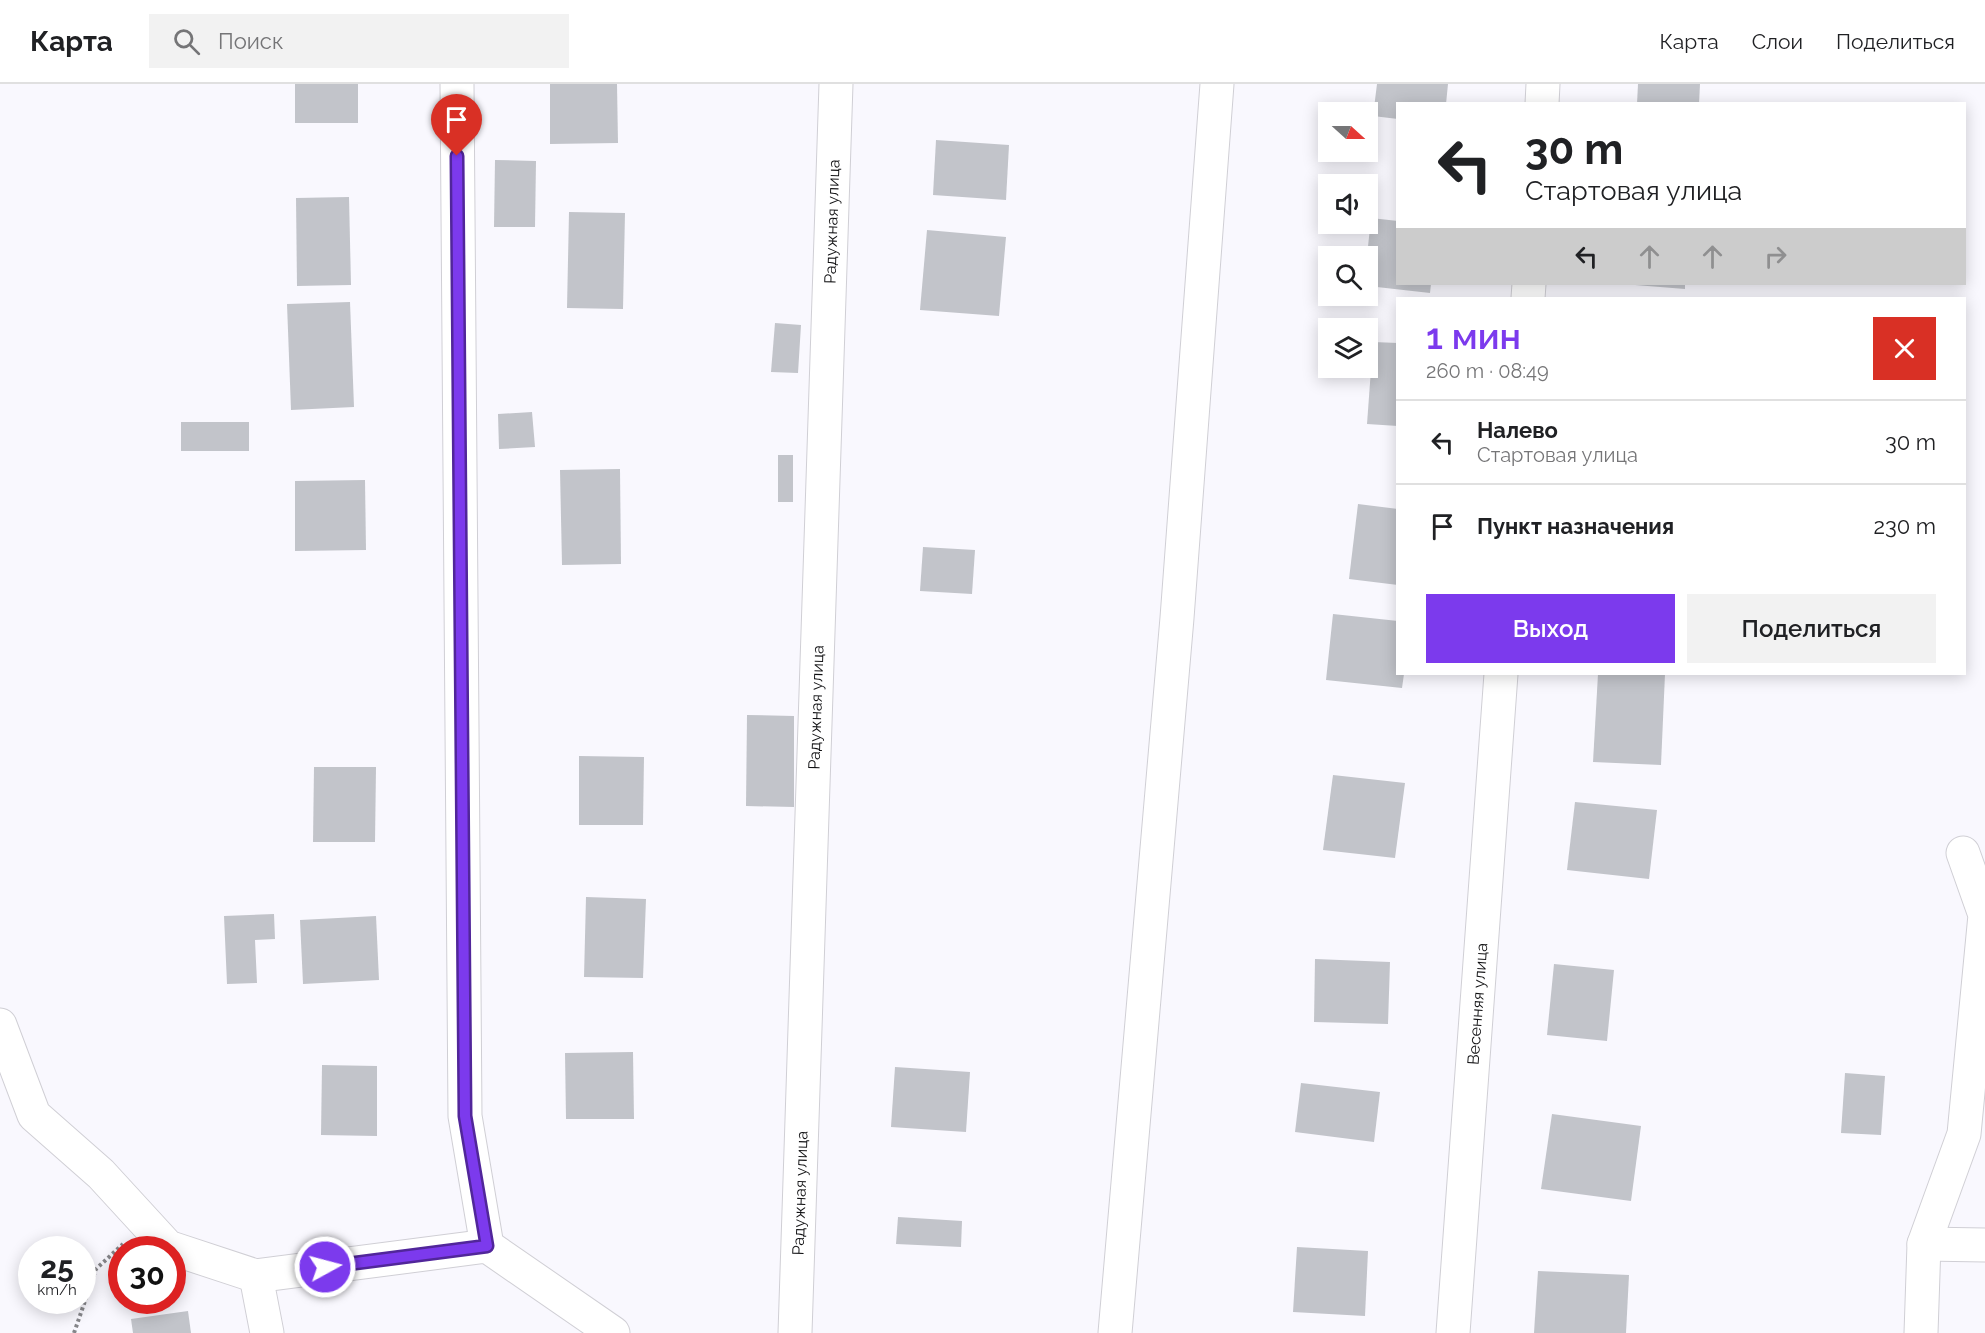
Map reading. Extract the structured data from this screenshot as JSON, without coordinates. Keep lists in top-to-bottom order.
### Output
{
  "streets": {
    "street": ["Радужная улица", "Весенняя улица"]
  },
  "north": "right",
  "page": {
    "header": "Карта",
    "search": "Поиск",
    "nav": ["Карта", "Слои", "Поделиться"],
    "turn": ["30 m", "Стартовая улица"],
    "heading": ["1 мин", "260 m · 08:49"],
    "list": [
      {
        "name": "Налево",
        "note": "Стартовая улица",
        "value": "30 m"
      },
      {
        "name": "Пункт назначения",
        "value": "230 m"
      }
    ],
    "buttons": ["Выход", "Поделиться"],
    "speed": "25 km/h",
    "limit": "30"
  }
}
